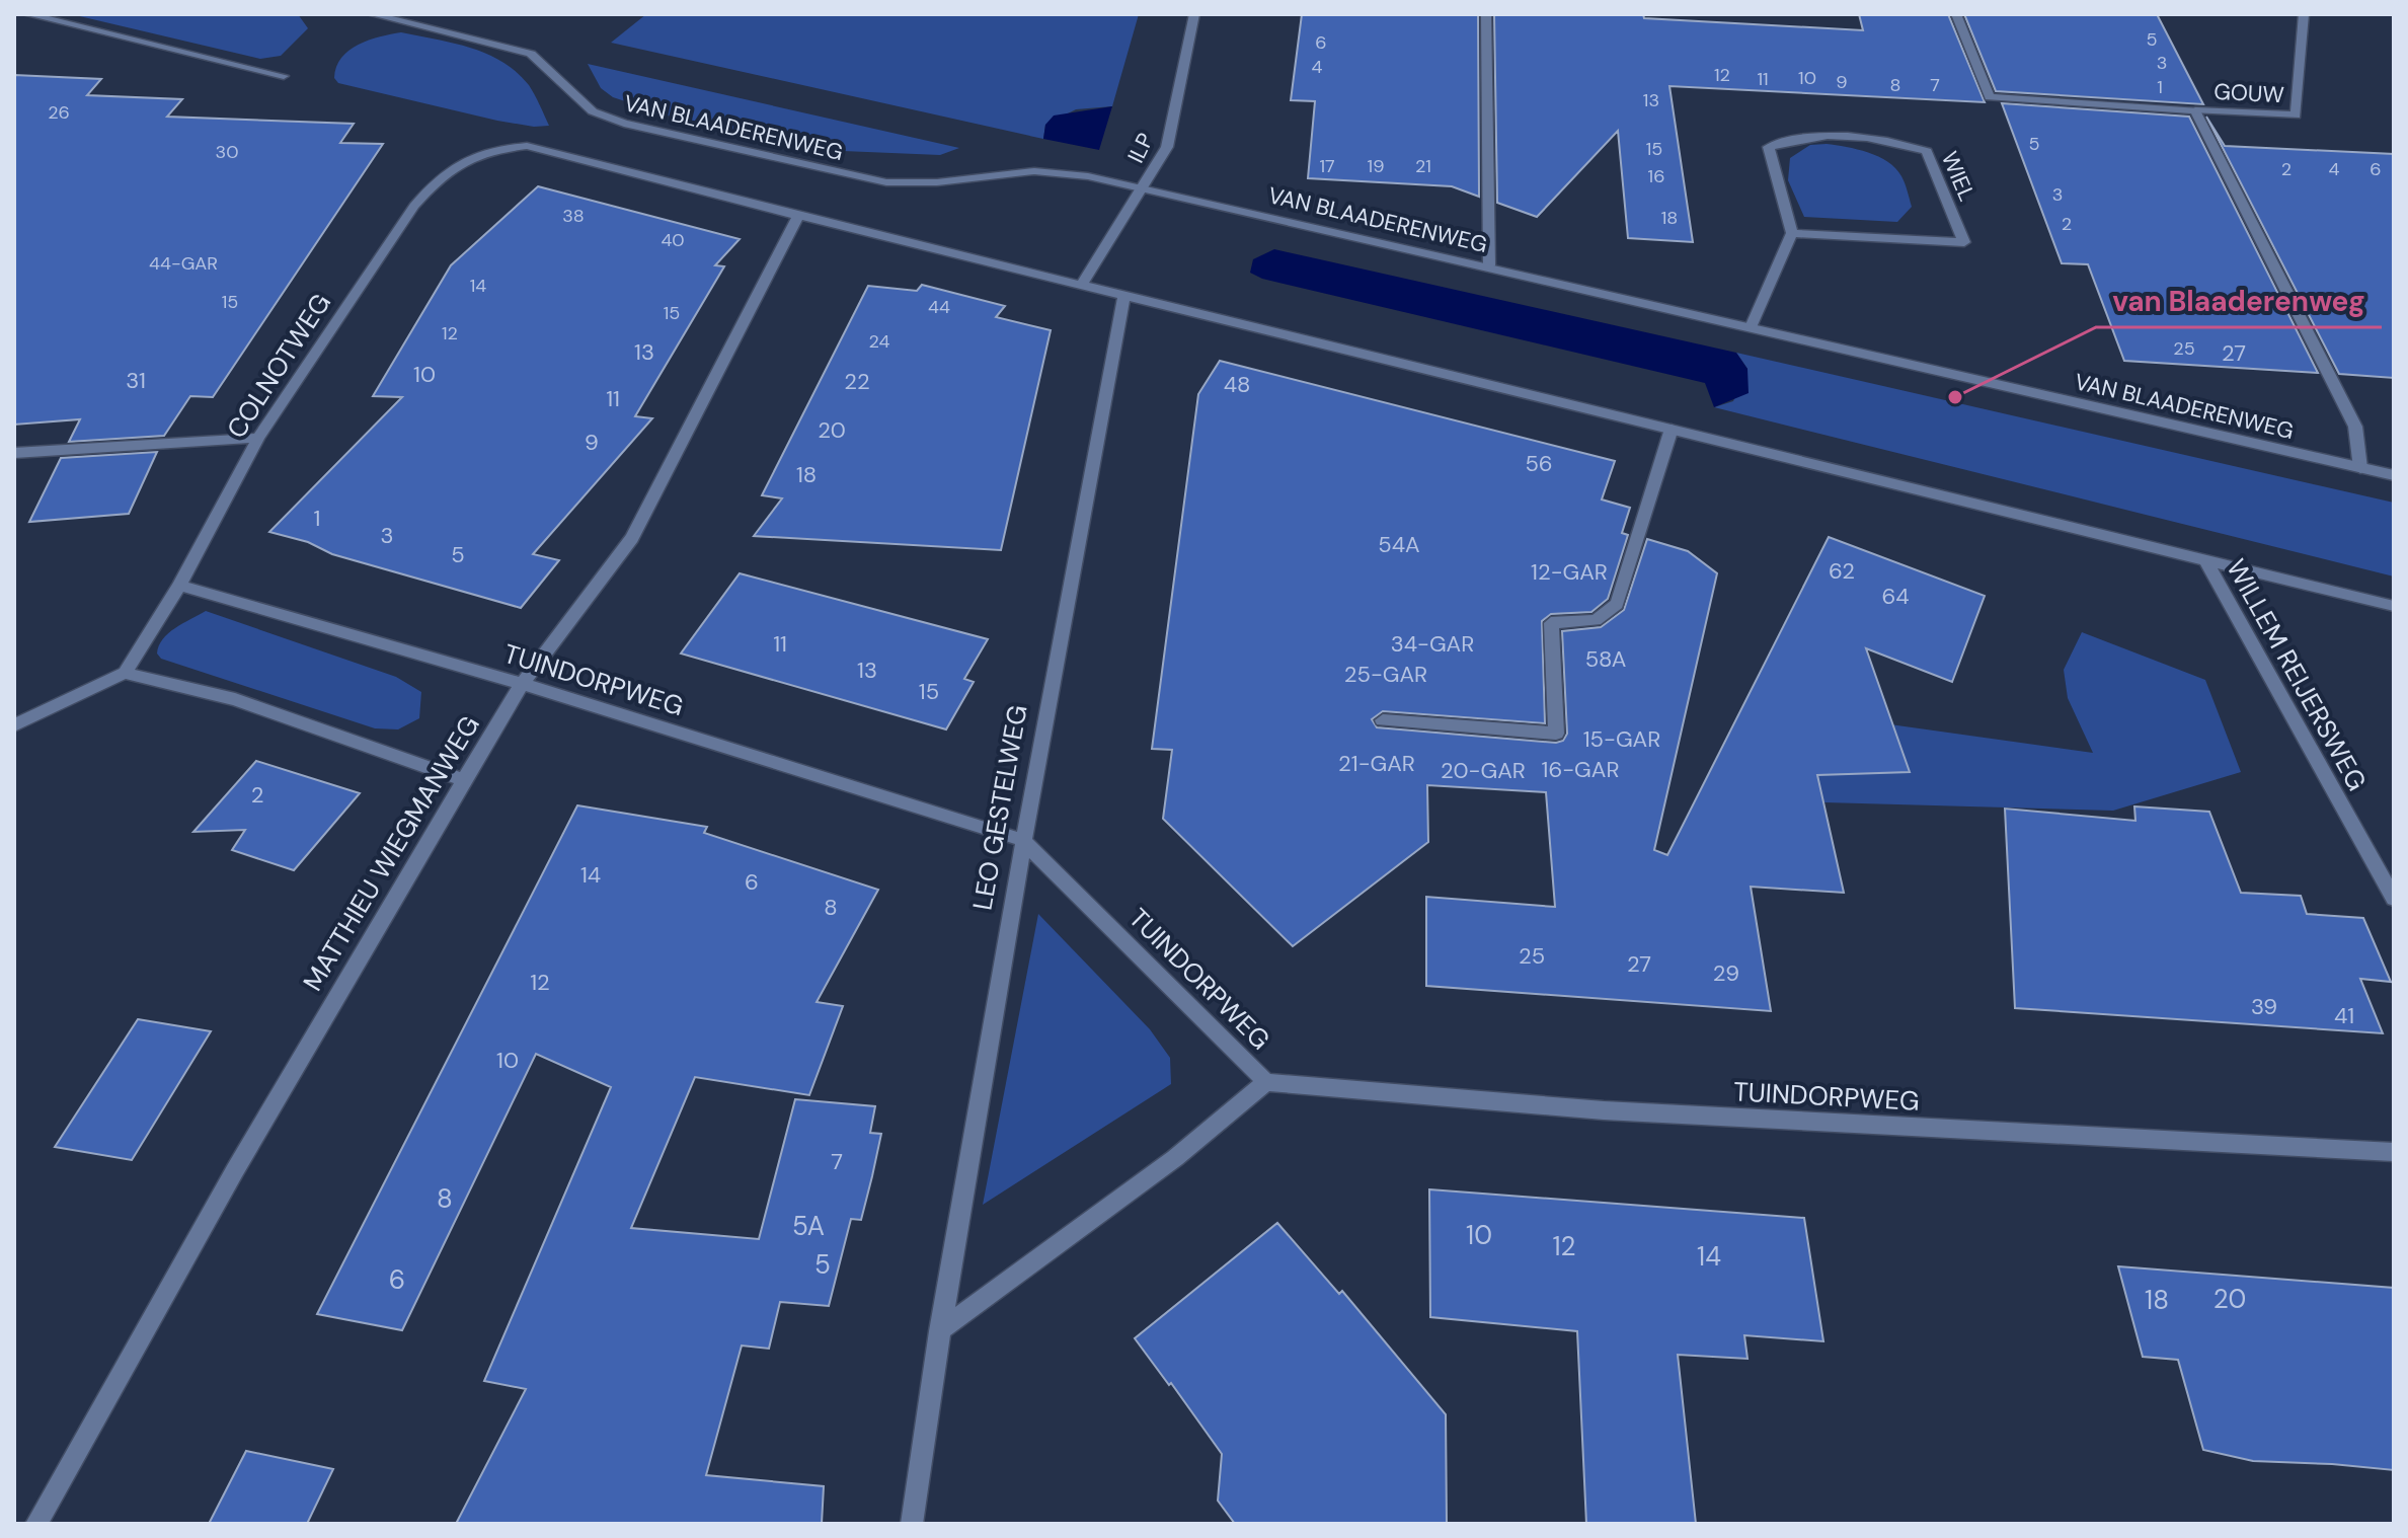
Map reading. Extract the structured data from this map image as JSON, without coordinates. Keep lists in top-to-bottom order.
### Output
{
  "streets": {
    "street": [
      "GOUW",
      "VAN BLAADERENWEG",
      "ILP",
      "WIEL",
      "COLNOTWEG",
      "WILLEM REIJERSWEG",
      "TUINDORPWEG",
      "LEO GESTELWEG",
      "MATTHIEU WIEGMANWEG"
    ]
  },
  "crossings": [
    ["VAN BLAADERENWEG", "ILP"],
    ["COLNOTWEG", "TUINDORPWEG"],
    ["COLNOTWEG", "MATTHIEU WIEGMANWEG"],
    ["TUINDORPWEG", "LEO GESTELWEG"],
    ["TUINDORPWEG", "MATTHIEU WIEGMANWEG"]
  ],
  "places": ["van Blaaderenweg"],
  "house_numbers": [
    "5",
    "6",
    "3",
    "4",
    "12",
    "10",
    "11",
    "9",
    "8",
    "7",
    "1",
    "13",
    "26",
    "5",
    "15",
    "30",
    "17",
    "19",
    "21",
    "2",
    "4",
    "6",
    "16",
    "3",
    "38",
    "18",
    "2",
    "40",
    "44-GAR",
    "14",
    "15",
    "44",
    "15",
    "12",
    "24",
    "25",
    "13",
    "27",
    "10",
    "31",
    "22",
    "48",
    "11",
    "20",
    "9",
    "56",
    "18",
    "1",
    "3",
    "54A",
    "5",
    "62",
    "12-GAR",
    "64",
    "11",
    "34-GAR",
    "58A",
    "13",
    "25-GAR",
    "15",
    "15-GAR",
    "21-GAR",
    "16-GAR",
    "20-GAR",
    "2",
    "14",
    "6",
    "8",
    "25",
    "27",
    "29",
    "12",
    "39",
    "41",
    "10",
    "7",
    "8",
    "5A",
    "10",
    "12",
    "14",
    "5",
    "6",
    "20",
    "18"
  ]
}
